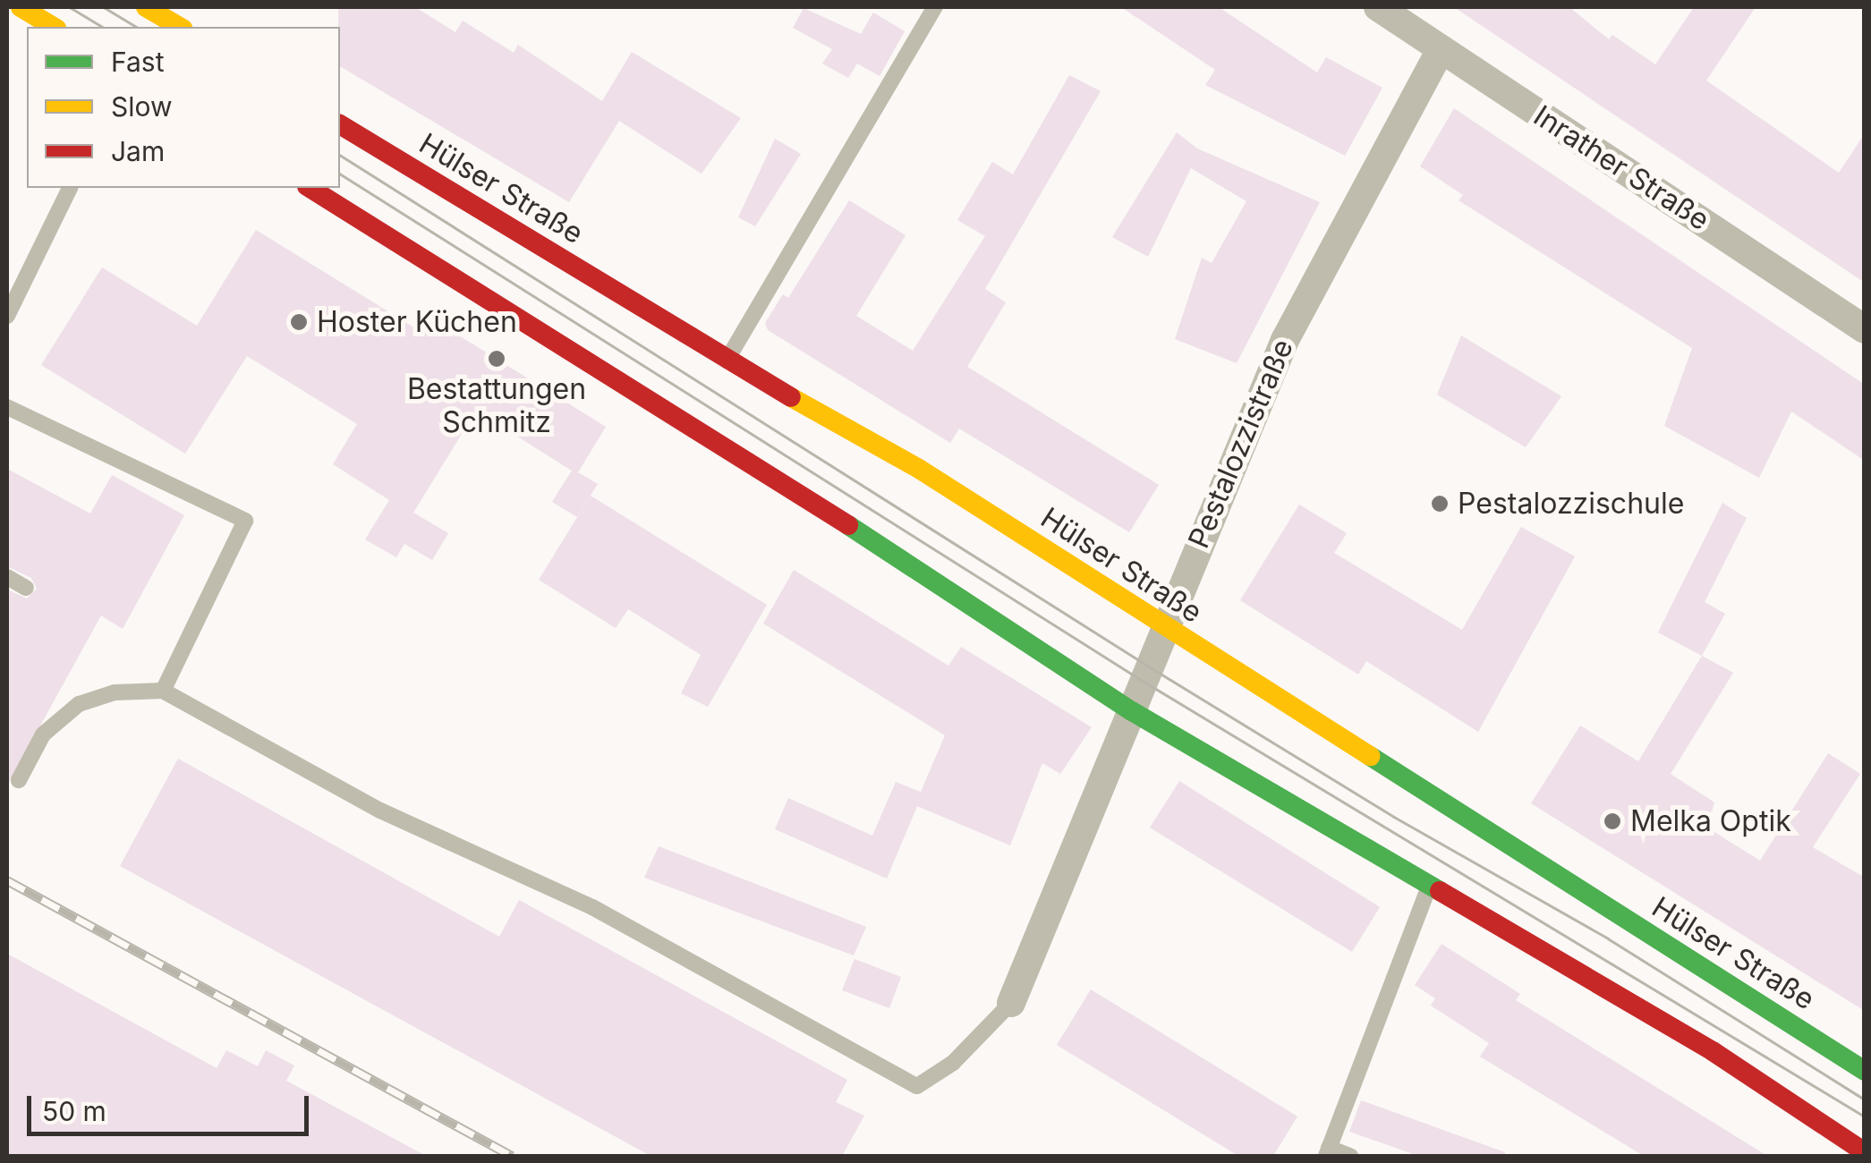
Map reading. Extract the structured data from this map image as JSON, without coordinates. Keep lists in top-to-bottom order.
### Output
{
  "streets": {
    "street": ["Inrather Straße", "Hülser Straße", "Pestalozzistraße"]
  },
  "crossings": [
    ["Inrather Straße", "Pestalozzistraße"],
    ["Hülser Straße", "Pestalozzistraße"]
  ],
  "places": [
    "Hoster Küchen",
    "Bestattungen Schmitz",
    "Pestalozzischule",
    "Melka Optik"
  ],
  "legend": ["Fast", "Slow", "Jam"],
  "scale_bar": "50 m"
}
